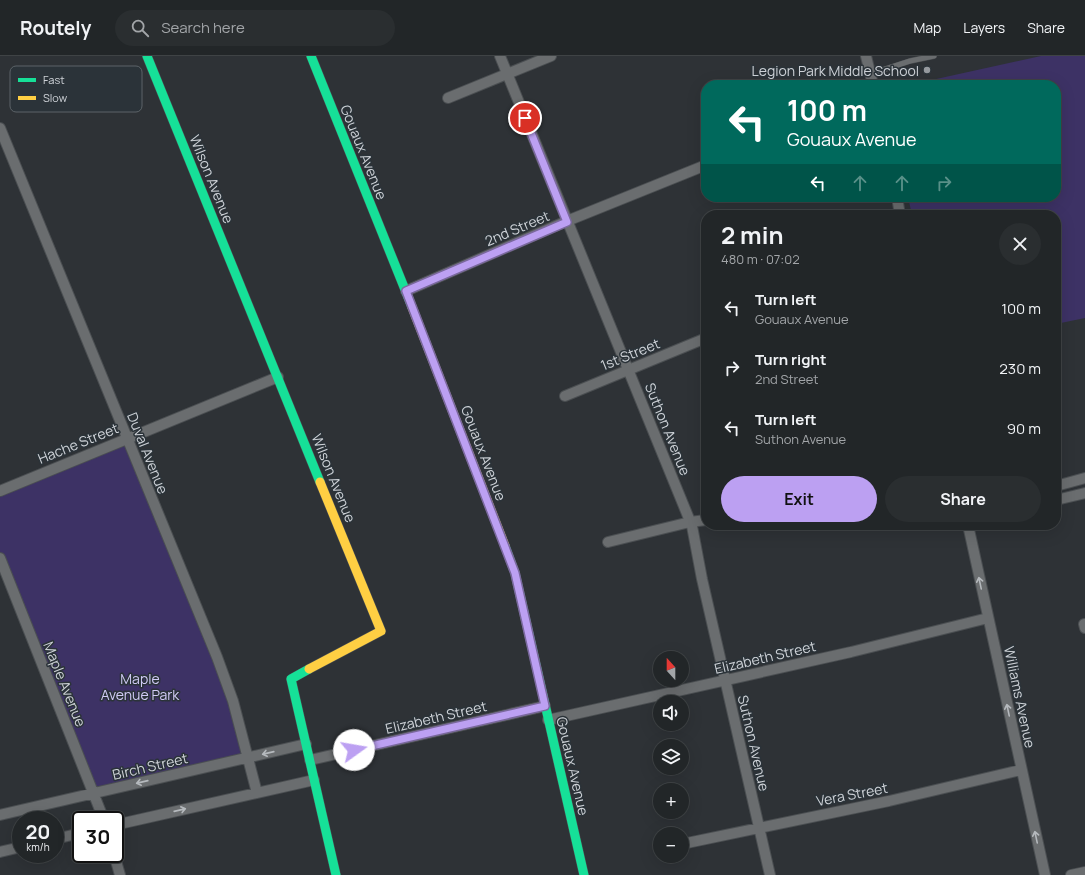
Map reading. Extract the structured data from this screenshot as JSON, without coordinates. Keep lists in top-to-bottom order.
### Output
{
  "streets": {
    "street": [
      "Gouaux Avenue",
      "Wilson Avenue",
      "2nd Street",
      "1st Street",
      "Suthon Avenue",
      "Hache Street",
      "Duval Avenue",
      "Elizabeth Street",
      "Maple Avenue",
      "Williams Avenue",
      "Birch Street",
      "Vera Street"
    ]
  },
  "crossings": [
    ["Gouaux Avenue", "2nd Street"],
    ["Gouaux Avenue", "Elizabeth Street"],
    ["Wilson Avenue", "Hache Street"],
    ["Wilson Avenue", "Elizabeth Street"],
    ["Wilson Avenue", "Birch Street"],
    ["2nd Street", "Suthon Avenue"],
    ["1st Street", "Suthon Avenue"],
    ["Suthon Avenue", "Elizabeth Street"],
    ["Suthon Avenue", "Vera Street"],
    ["Hache Street", "Duval Avenue"],
    ["Duval Avenue", "Birch Street"],
    ["Elizabeth Street", "Williams Avenue"],
    ["Maple Avenue", "Birch Street"],
    ["Williams Avenue", "Vera Street"]
  ],
  "one_way": ["Williams Avenue"],
  "parks": ["Maple Avenue Park"],
  "places": ["Legion Park Middle School"],
  "legend": ["Fast", "Slow"],
  "north": "top",
  "page": {
    "header": "Routely",
    "search": "Search here",
    "nav": ["Map", "Layers", "Share"],
    "turn": ["100 m", "Gouaux Avenue"],
    "heading": ["2 min", "480 m · 07:02"],
    "list": [
      {
        "name": "Turn left",
        "note": "Gouaux Avenue",
        "value": "100 m"
      },
      {
        "name": "Turn right",
        "note": "2nd Street",
        "value": "230 m"
      },
      {
        "name": "Turn left",
        "note": "Suthon Avenue",
        "value": "90 m"
      }
    ],
    "buttons": ["Exit", "Share"],
    "map_buttons": ["+", "−"],
    "speed": "20 km/h",
    "limit": "30"
  }
}
